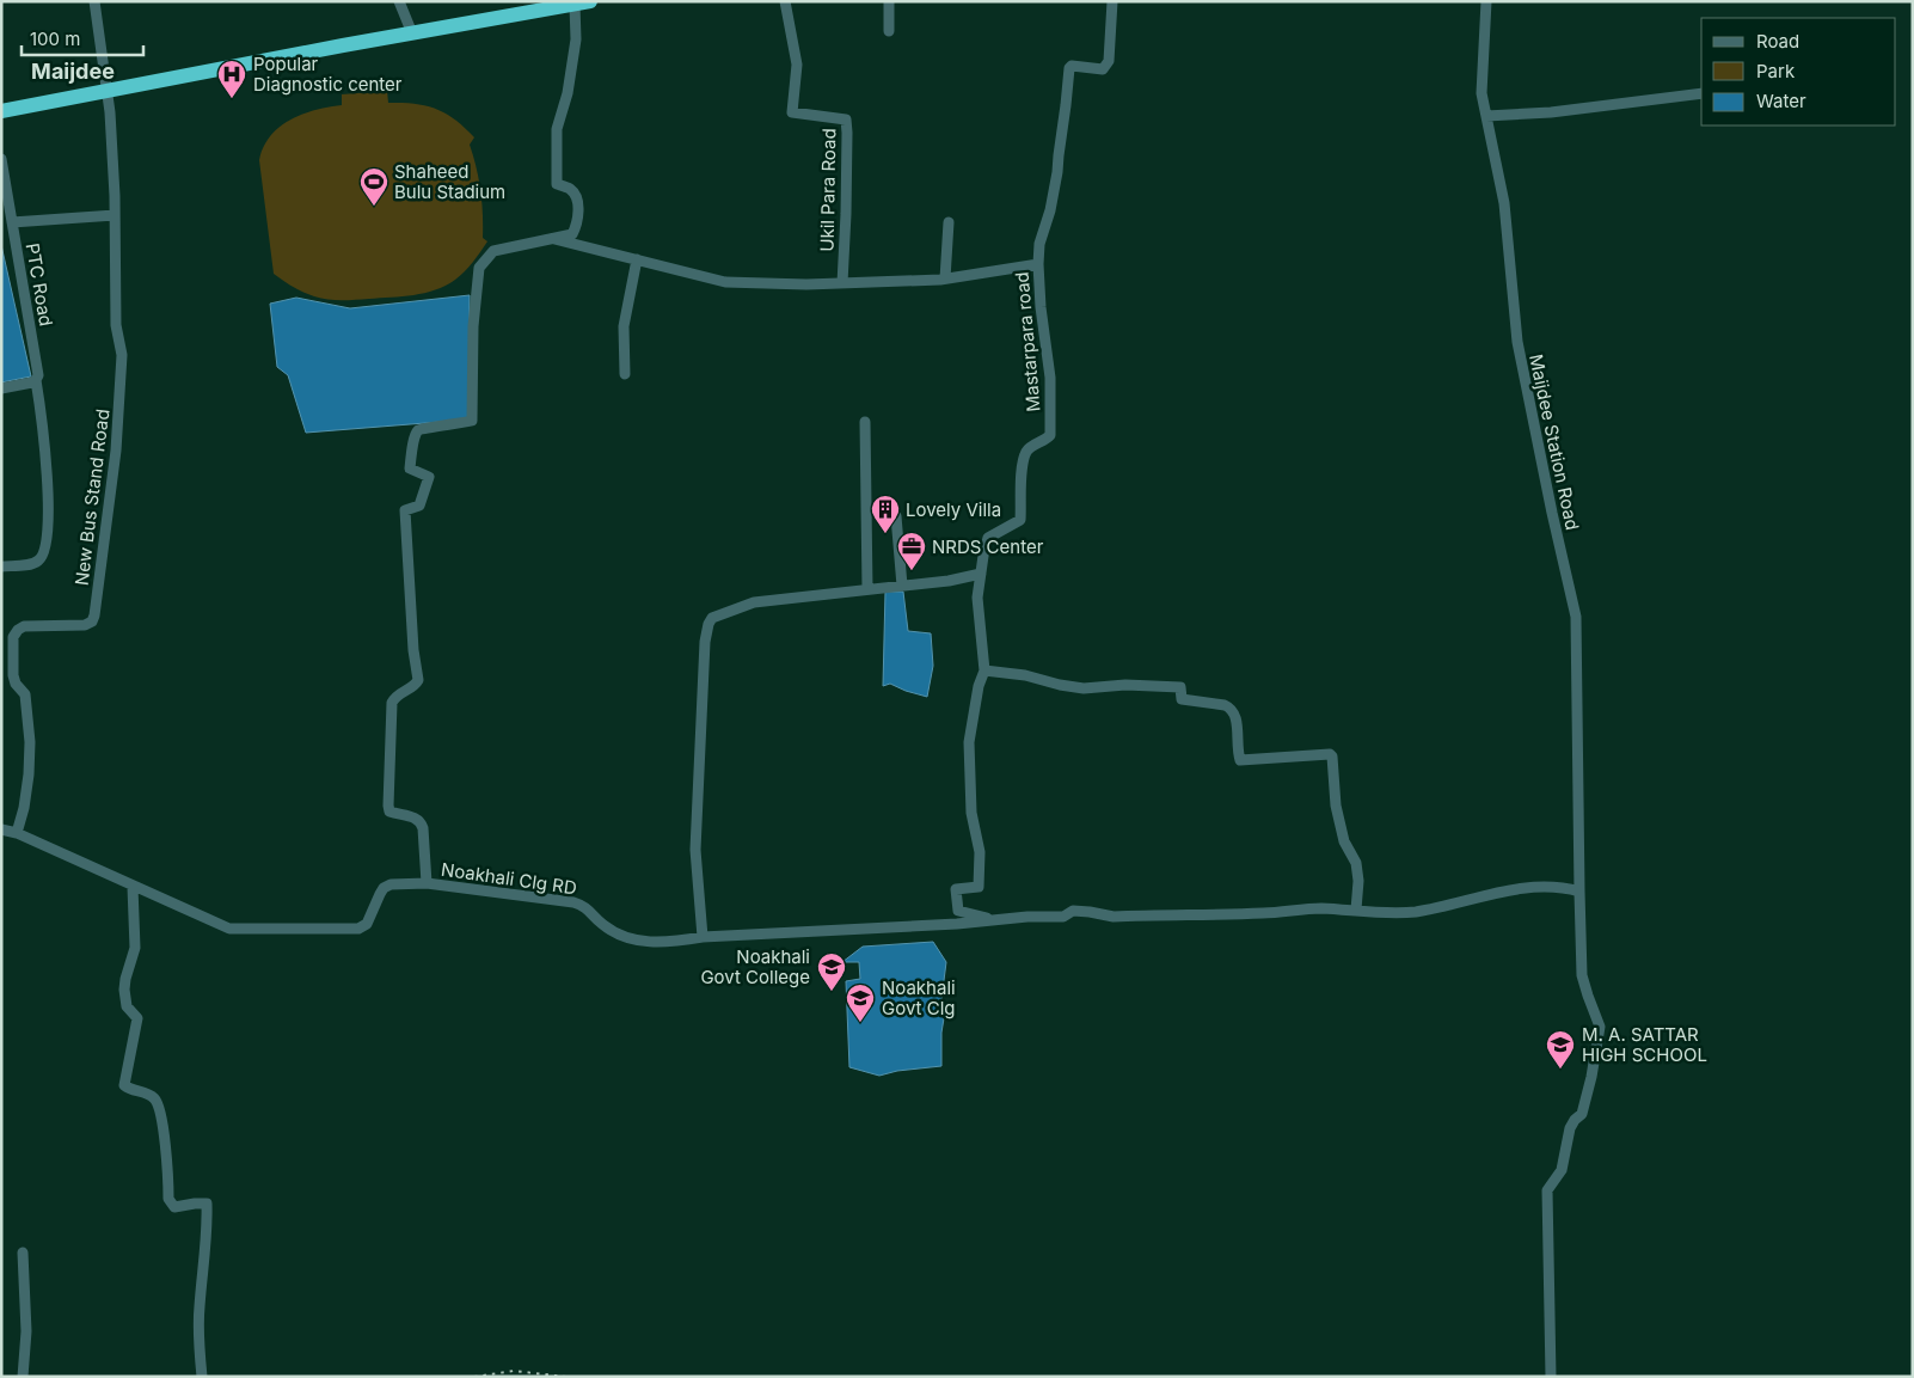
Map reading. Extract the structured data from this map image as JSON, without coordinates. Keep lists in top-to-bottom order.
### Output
{
  "streets": {
    "street": [
      "Ukil Para Road",
      "PTC Road",
      "Mastarpara road",
      "Maijdee Station Road",
      "New Bus Stand Road",
      "Noakhali Clg RD"
    ]
  },
  "crossings": [
    ["Mastarpara road", "Noakhali Clg RD"],
    ["New Bus Stand Road", "Noakhali Clg RD"]
  ],
  "districts": ["Maijdee"],
  "places": {
    "hospital": ["Popular Diagnostic center"],
    "sports": ["Shaheed Bulu Stadium"],
    "building": ["Lovely Villa"],
    "office": ["NRDS Center"],
    "school or university": ["Noakhali Govt College", "Noakhali Govt Clg", "M. A. SATTAR HIGH SCHOOL"]
  },
  "legend": ["Road", "Park", "Water"],
  "scale_bar": "100 m"
}
